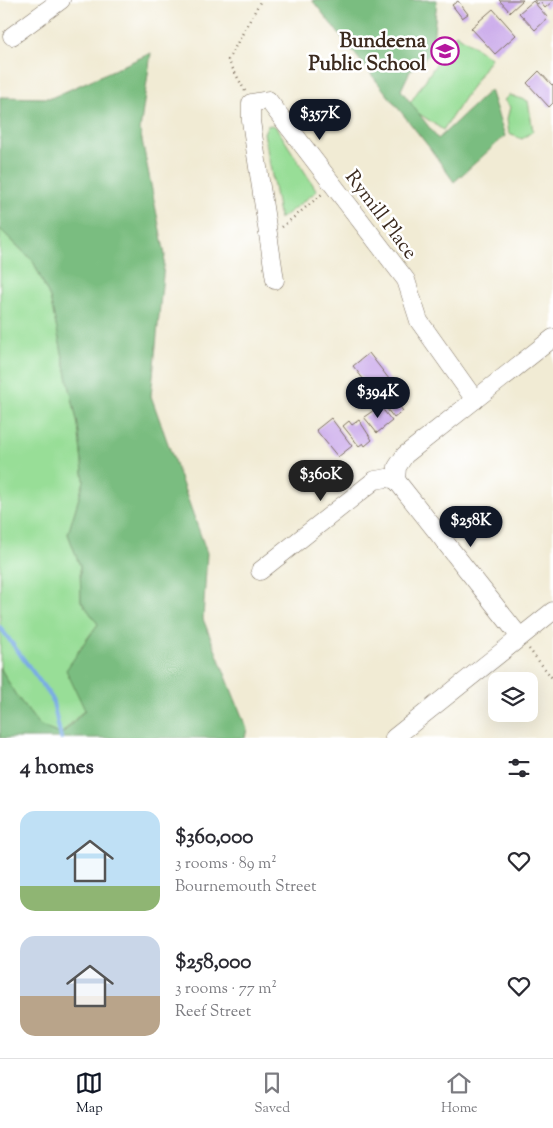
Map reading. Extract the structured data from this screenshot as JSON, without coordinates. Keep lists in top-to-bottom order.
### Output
{
  "streets": {
    "street": ["Rymill Place"]
  },
  "places": {
    "school or university": ["Bundeena Public School"]
  },
  "page": {
    "price": [
      "$357K",
      "$394K",
      "$360K",
      "$258K"
    ],
    "heading": "4 homes",
    "list": [
      {
        "name": "$360,000",
        "note": "3 rooms · 89 m² · Bournemouth Street"
      },
      {
        "name": "$258,000",
        "note": "3 rooms · 77 m² · Reef Street"
      }
    ],
    "tabs": ["Map", "Saved", "Home"]
  }
}
